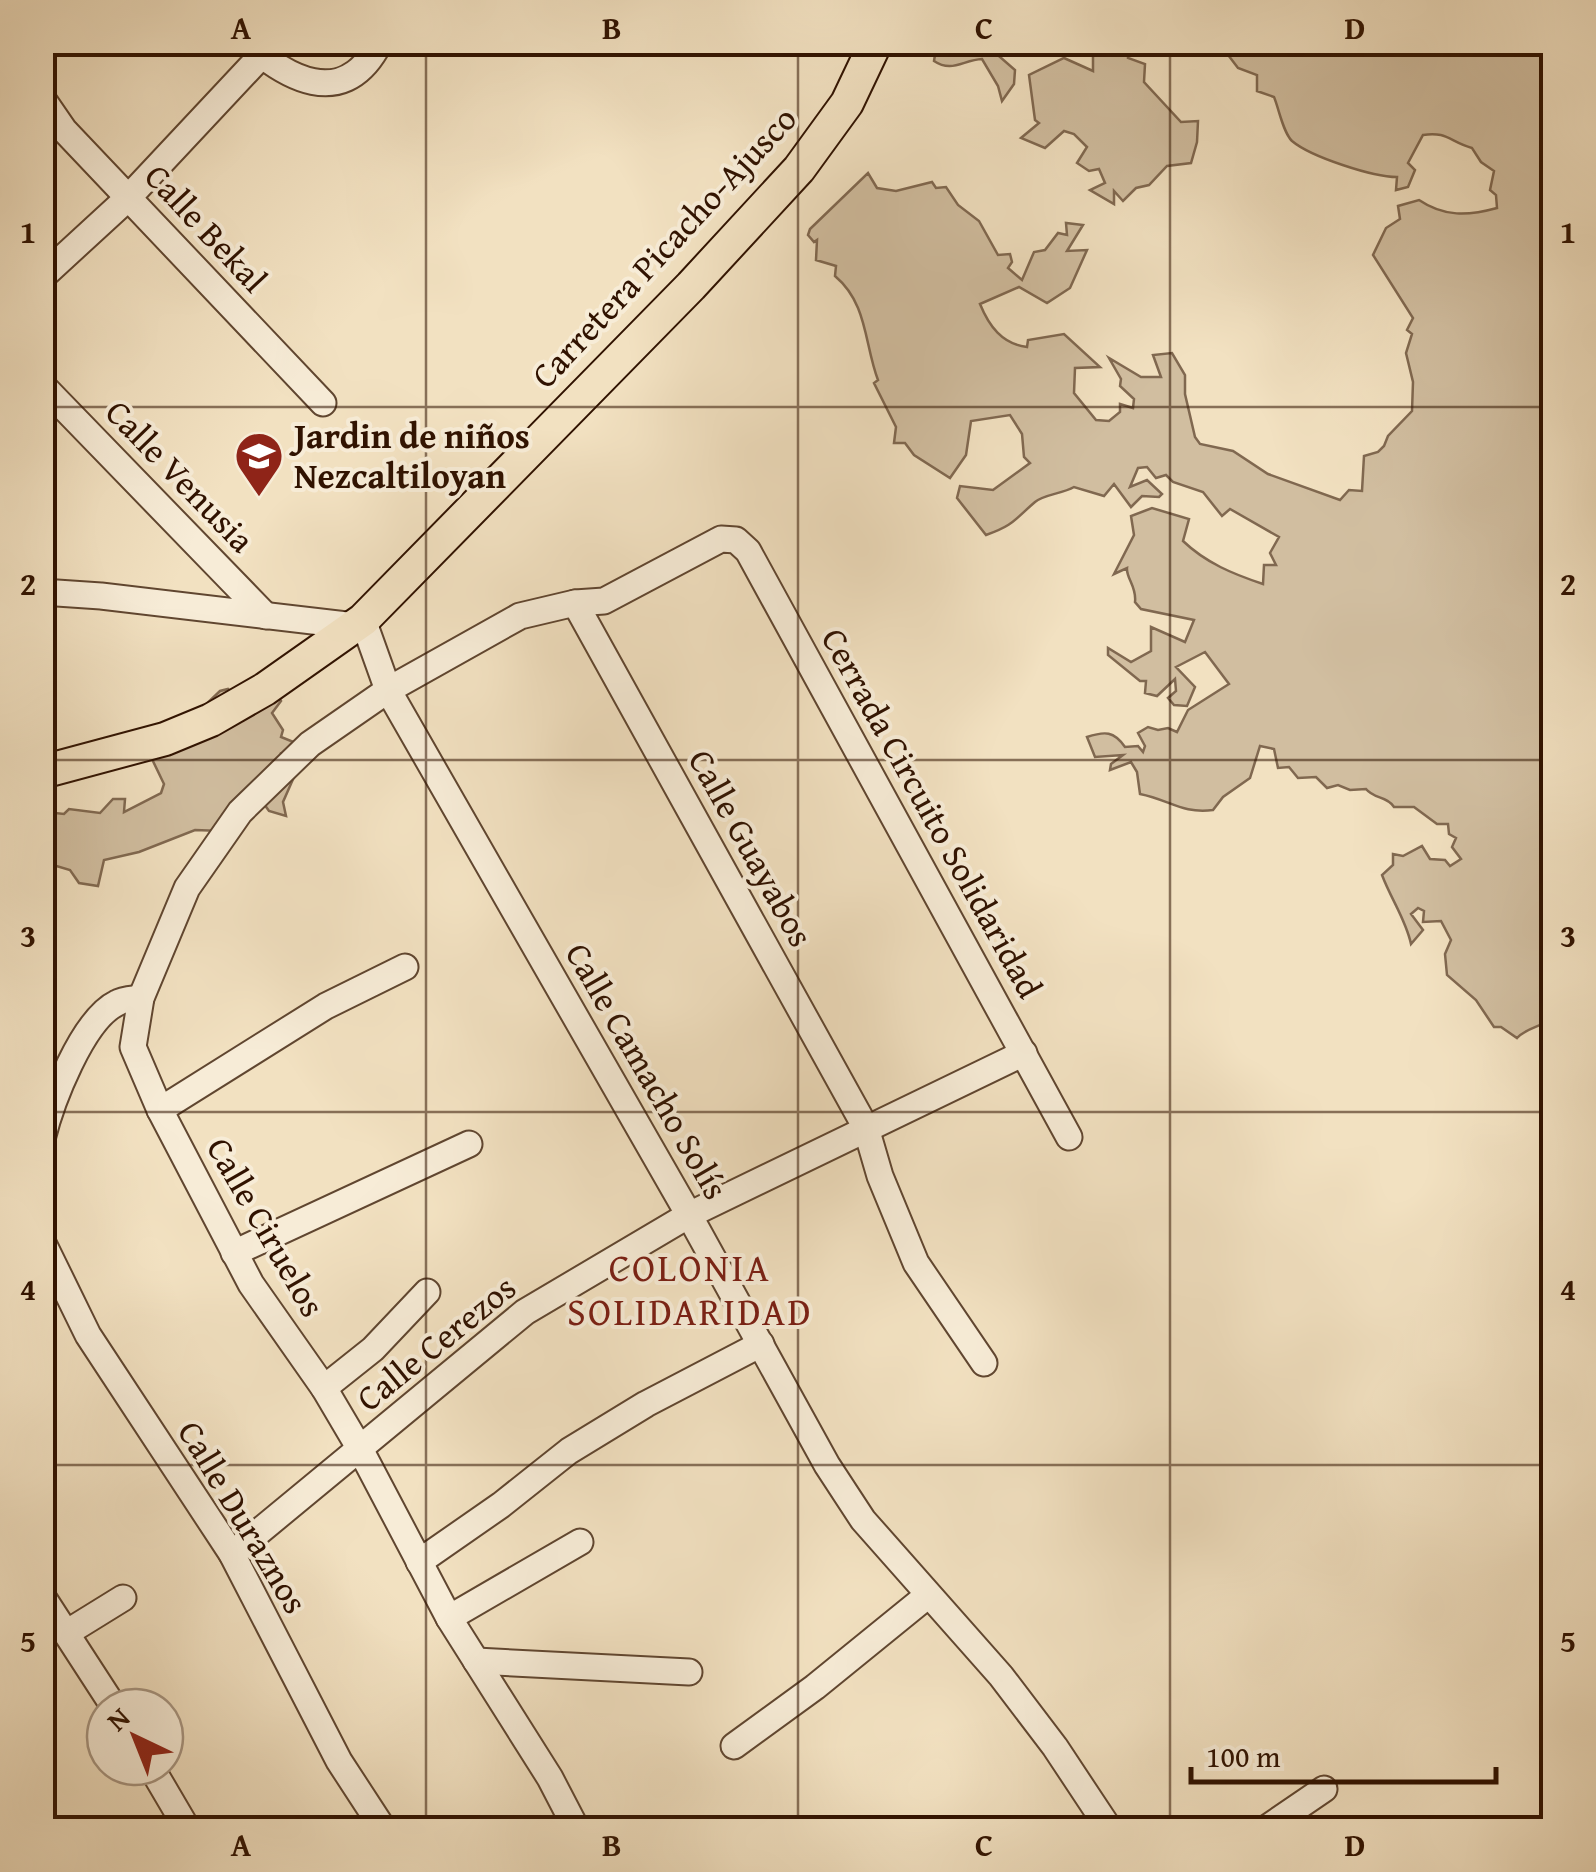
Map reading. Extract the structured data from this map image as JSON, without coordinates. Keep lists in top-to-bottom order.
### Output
{
  "streets": {
    "main road": ["Carretera Picacho-Ajusco"],
    "street": [
      "Calle Bekal",
      "Calle Venusia",
      "Cerrada Circuito Solidaridad",
      "Calle Guayabos",
      "Calle Camacho Solís",
      "Calle Ciruelos",
      "Calle Cerezos",
      "Calle Duraznos"
    ]
  },
  "crossings": [
    ["Carretera Picacho-Ajusco", "Calle Camacho Solís"],
    ["Cerrada Circuito Solidaridad", "Calle Ciruelos"],
    ["Cerrada Circuito Solidaridad", "Calle Cerezos"],
    ["Calle Guayabos", "Calle Ciruelos"],
    ["Calle Guayabos", "Calle Cerezos"],
    ["Calle Camacho Solís", "Calle Ciruelos"],
    ["Calle Camacho Solís", "Calle Cerezos"],
    ["Calle Ciruelos", "Calle Cerezos"],
    ["Calle Cerezos", "Calle Duraznos"]
  ],
  "districts": ["COLONIA SOLIDARIDAD"],
  "places": {
    "school or university": ["Jardin de niños Nezcaltiloyan"]
  },
  "scale_bar": "100 m",
  "north": "top left",
  "grid": {
    "columns": [
      "A",
      "B",
      "C",
      "D"
    ],
    "rows": [
      "1",
      "2",
      "3",
      "4",
      "5"
    ]
  }
}
